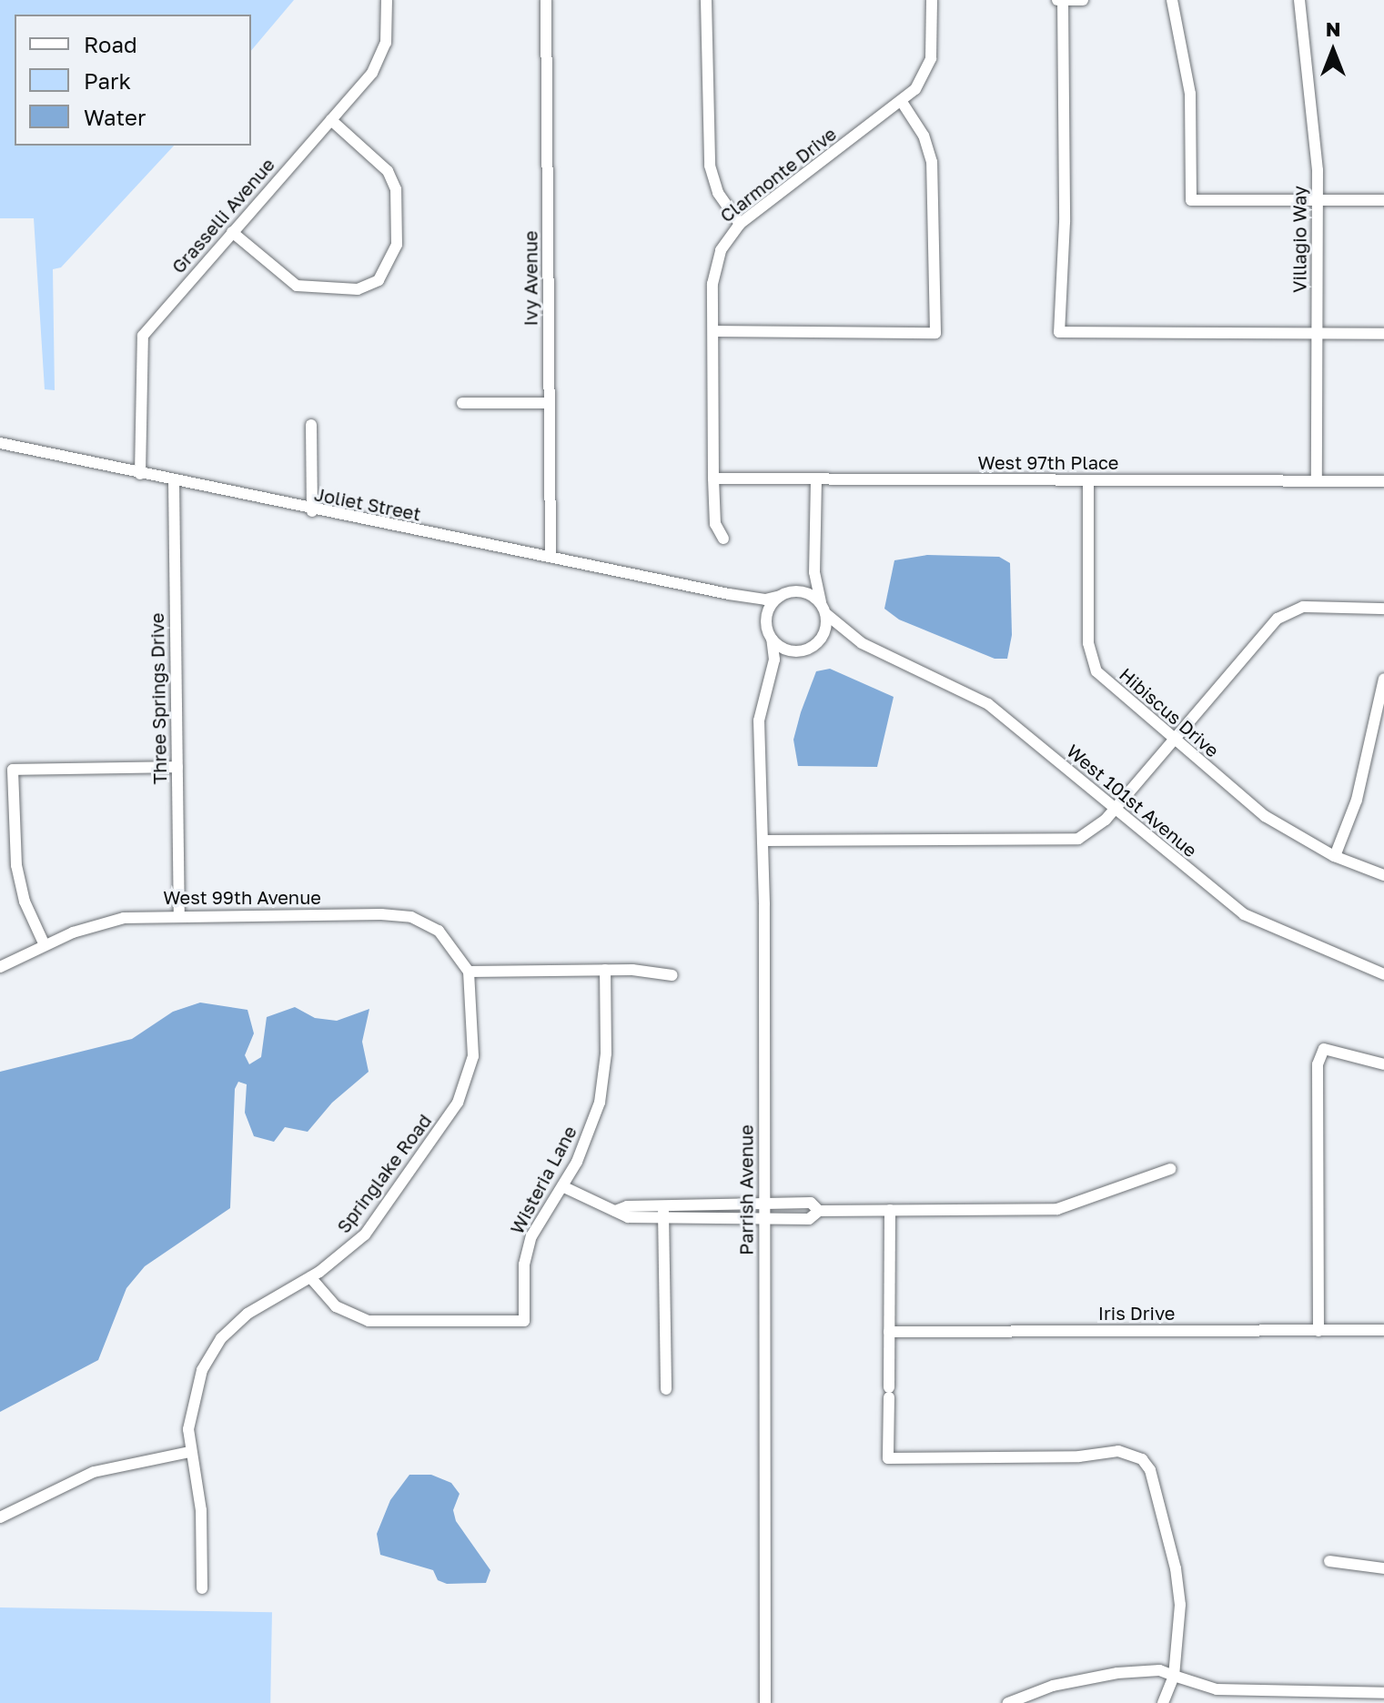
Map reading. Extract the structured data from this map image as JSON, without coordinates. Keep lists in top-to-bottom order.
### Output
{
  "streets": {
    "street": [
      "Clarmonte Drive",
      "Grasselli Avenue",
      "Villagio Way",
      "Ivy Avenue",
      "West 97th Place",
      "Joliet Street",
      "Three Springs Drive",
      "Hibiscus Drive",
      "West 101st Avenue",
      "West 99th Avenue",
      "Springlake Road",
      "Wisteria Lane",
      "Parrish Avenue",
      "Iris Drive"
    ]
  },
  "crossings": [
    ["Clarmonte Drive", "West 97th Place"],
    ["Grasselli Avenue", "Joliet Street"],
    ["Villagio Way", "West 97th Place"],
    ["Ivy Avenue", "Joliet Street"],
    ["West 97th Place", "Hibiscus Drive"],
    ["Joliet Street", "Three Springs Drive"],
    ["Joliet Street", "West 101st Avenue"],
    ["Joliet Street", "Parrish Avenue"],
    ["Three Springs Drive", "West 99th Avenue"],
    ["West 101st Avenue", "Parrish Avenue"],
    ["West 99th Avenue", "Springlake Road"],
    ["Springlake Road", "Wisteria Lane"]
  ],
  "legend": ["Road", "Park", "Water"],
  "north": "top"
}
